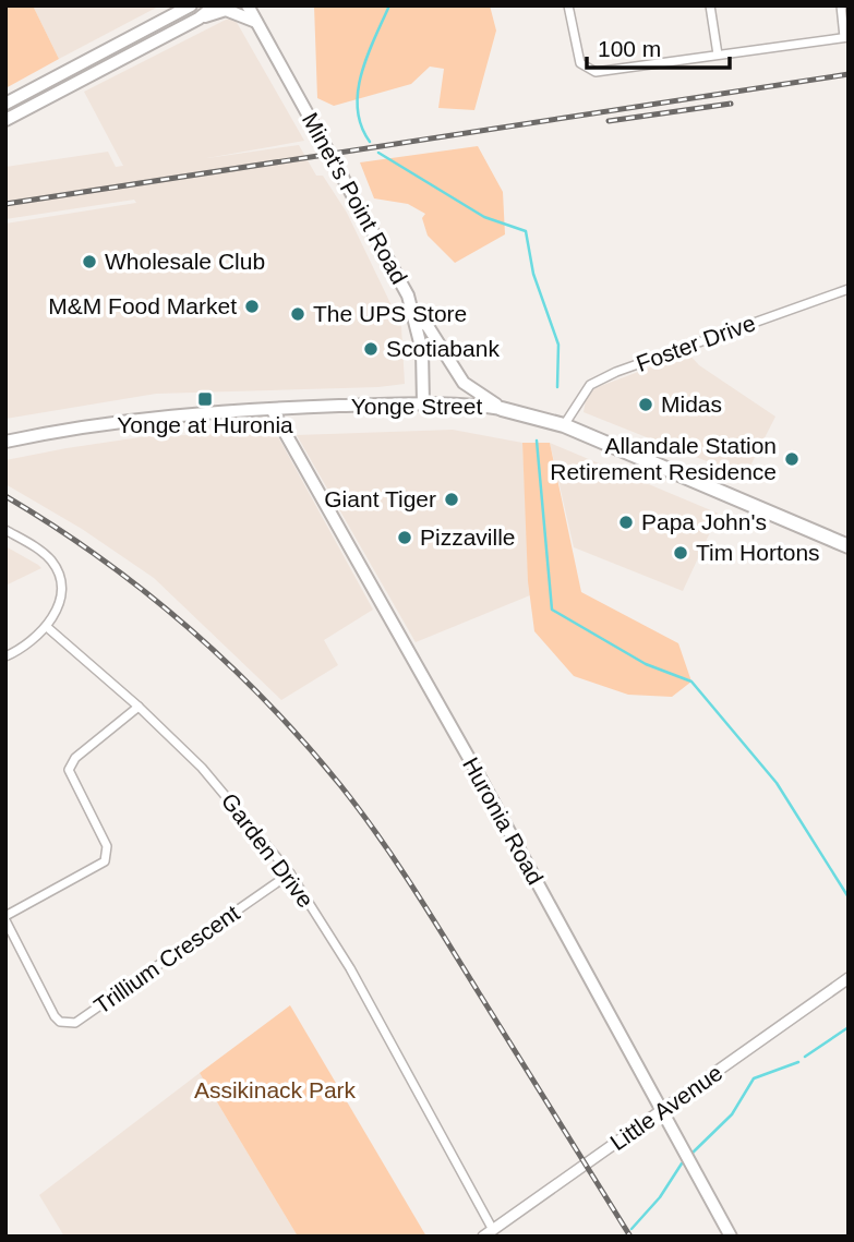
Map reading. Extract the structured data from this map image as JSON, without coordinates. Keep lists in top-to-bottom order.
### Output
{
  "streets": {
    "main road": ["Minet's Point Road", "Yonge Street", "Huronia Road"],
    "street": [
      "Foster Drive",
      "Garden Drive",
      "Trillium Crescent",
      "Little Avenue"
    ]
  },
  "crossings": [
    ["Minet's Point Road", "Yonge Street"],
    ["Foster Drive", "Yonge Street"],
    ["Yonge Street", "Huronia Road"],
    ["Huronia Road", "Little Avenue"],
    ["Garden Drive", "Trillium Crescent"],
    ["Garden Drive", "Little Avenue"]
  ],
  "parks": ["Assikinack Park"],
  "places": {
    "other": [
      "Wholesale Club",
      "M&M Food Market",
      "The UPS Store",
      "Scotiabank",
      "Midas",
      "Allandale Station Retirement Residence",
      "Giant Tiger",
      "Papa John's",
      "Pizzaville",
      "Tim Hortons"
    ],
    "transit": ["Yonge at Huronia"]
  },
  "scale_bar": "100 m"
}
